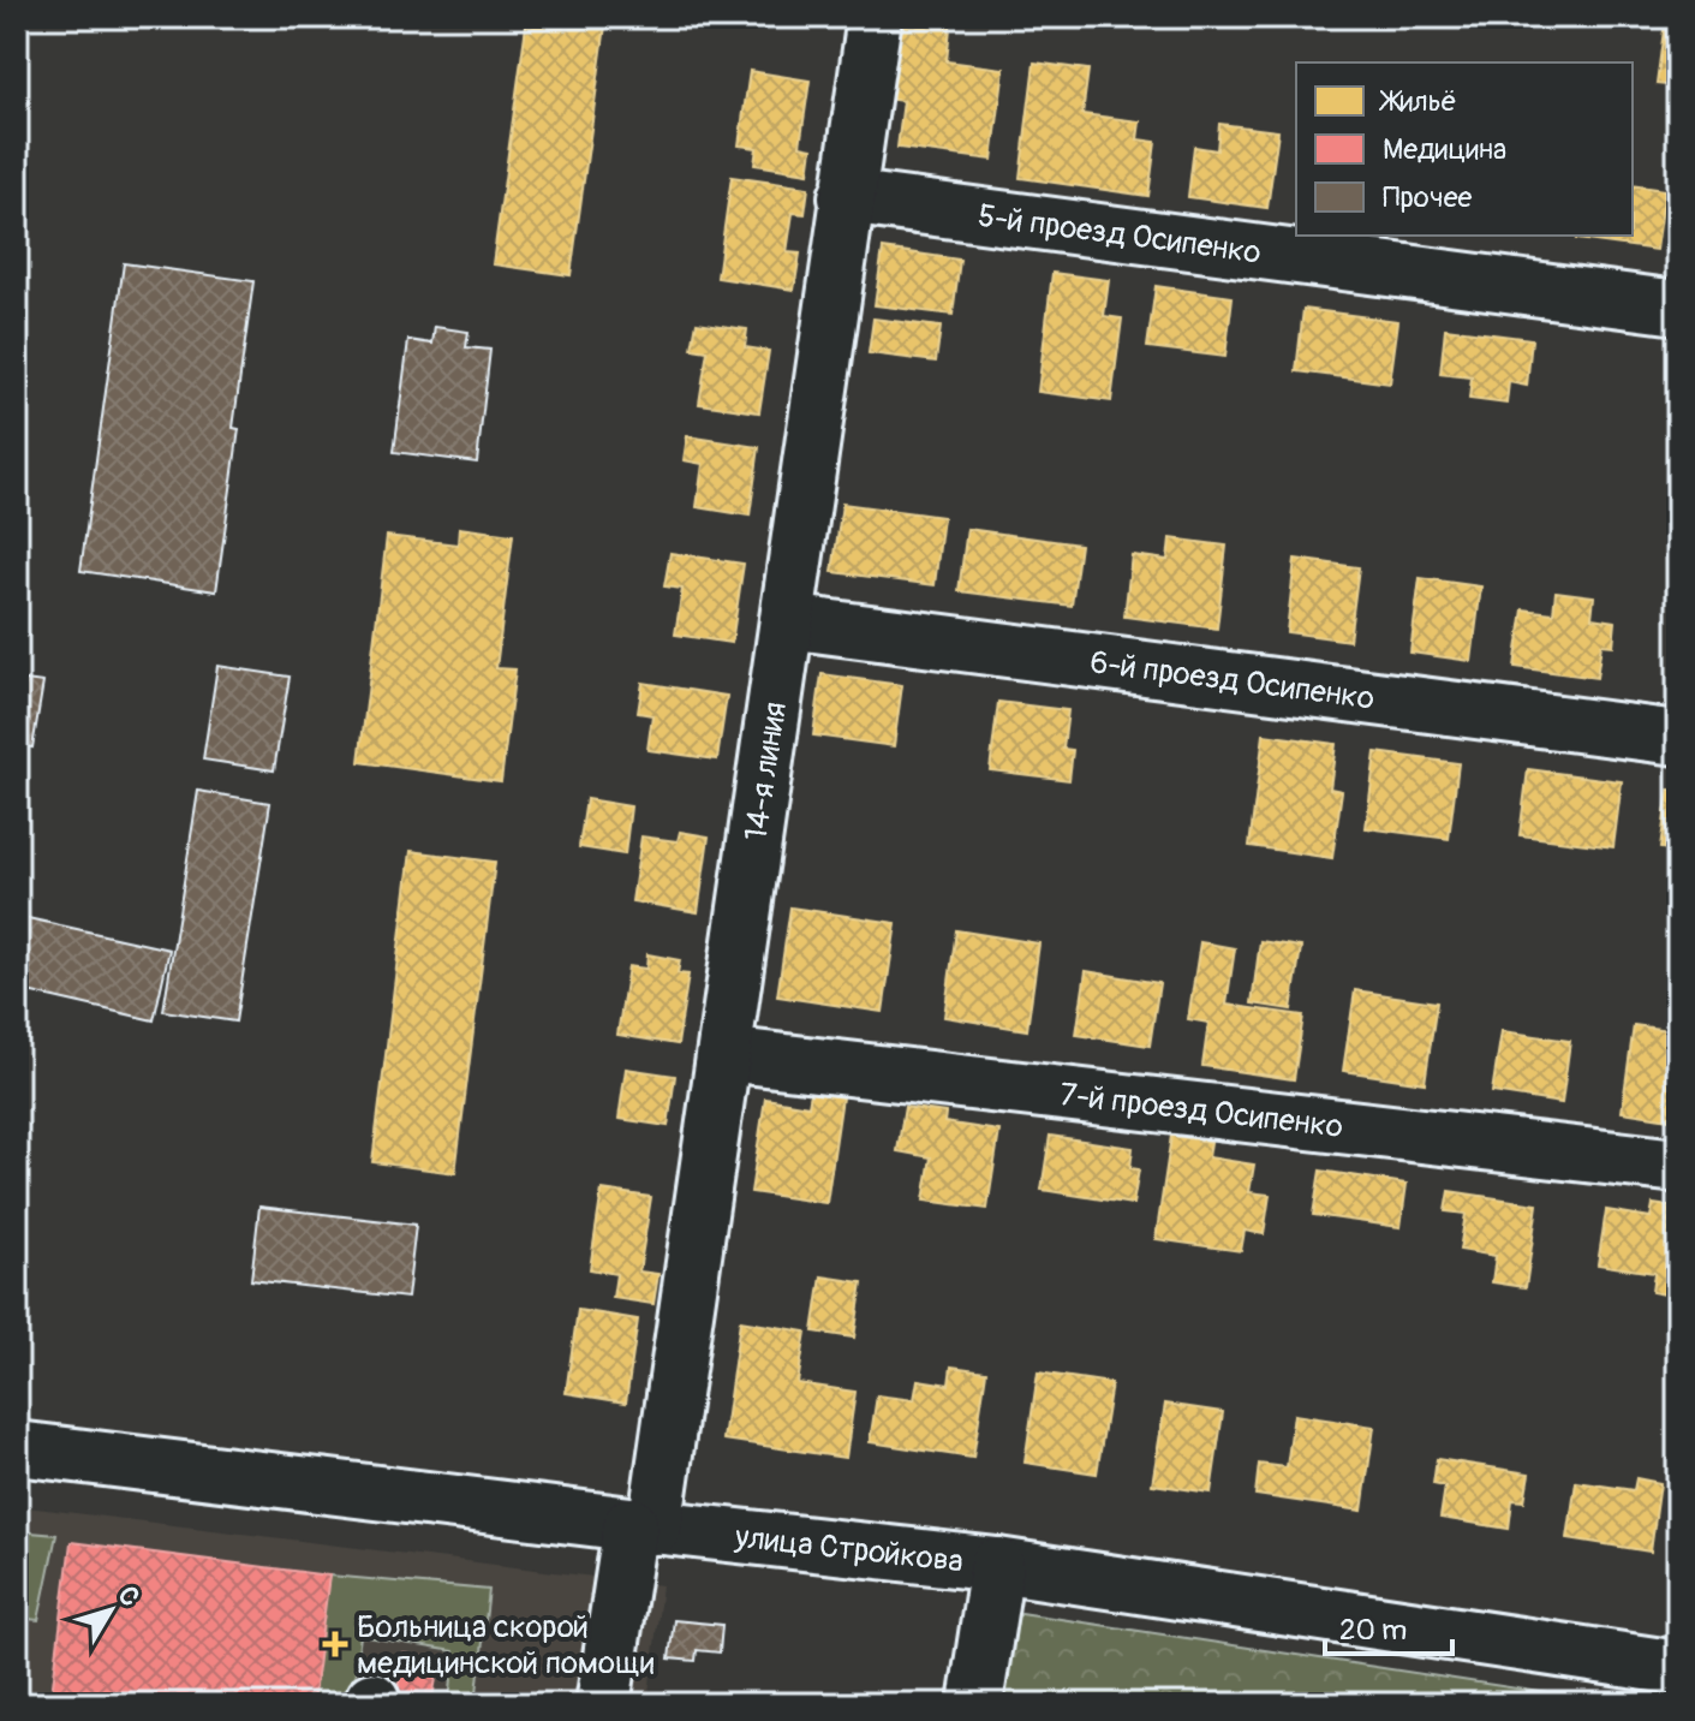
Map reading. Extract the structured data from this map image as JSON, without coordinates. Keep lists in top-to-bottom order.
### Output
{
  "streets": {
    "street": [
      "5-й проезд Осипенко",
      "6-й проезд Осипенко",
      "14-я линия",
      "7-й проезд Осипенко",
      "улица Стройкова"
    ]
  },
  "crossings": [
    ["5-й проезд Осипенко", "14-я линия"],
    ["6-й проезд Осипенко", "14-я линия"],
    ["14-я линия", "7-й проезд Осипенко"],
    ["14-я линия", "улица Стройкова"]
  ],
  "places": {
    "health": ["Больница скорой медицинской помощи"]
  },
  "legend": ["Жильё", "Медицина", "Прочее"],
  "scale_bar": "20 m",
  "north": "top right"
}
